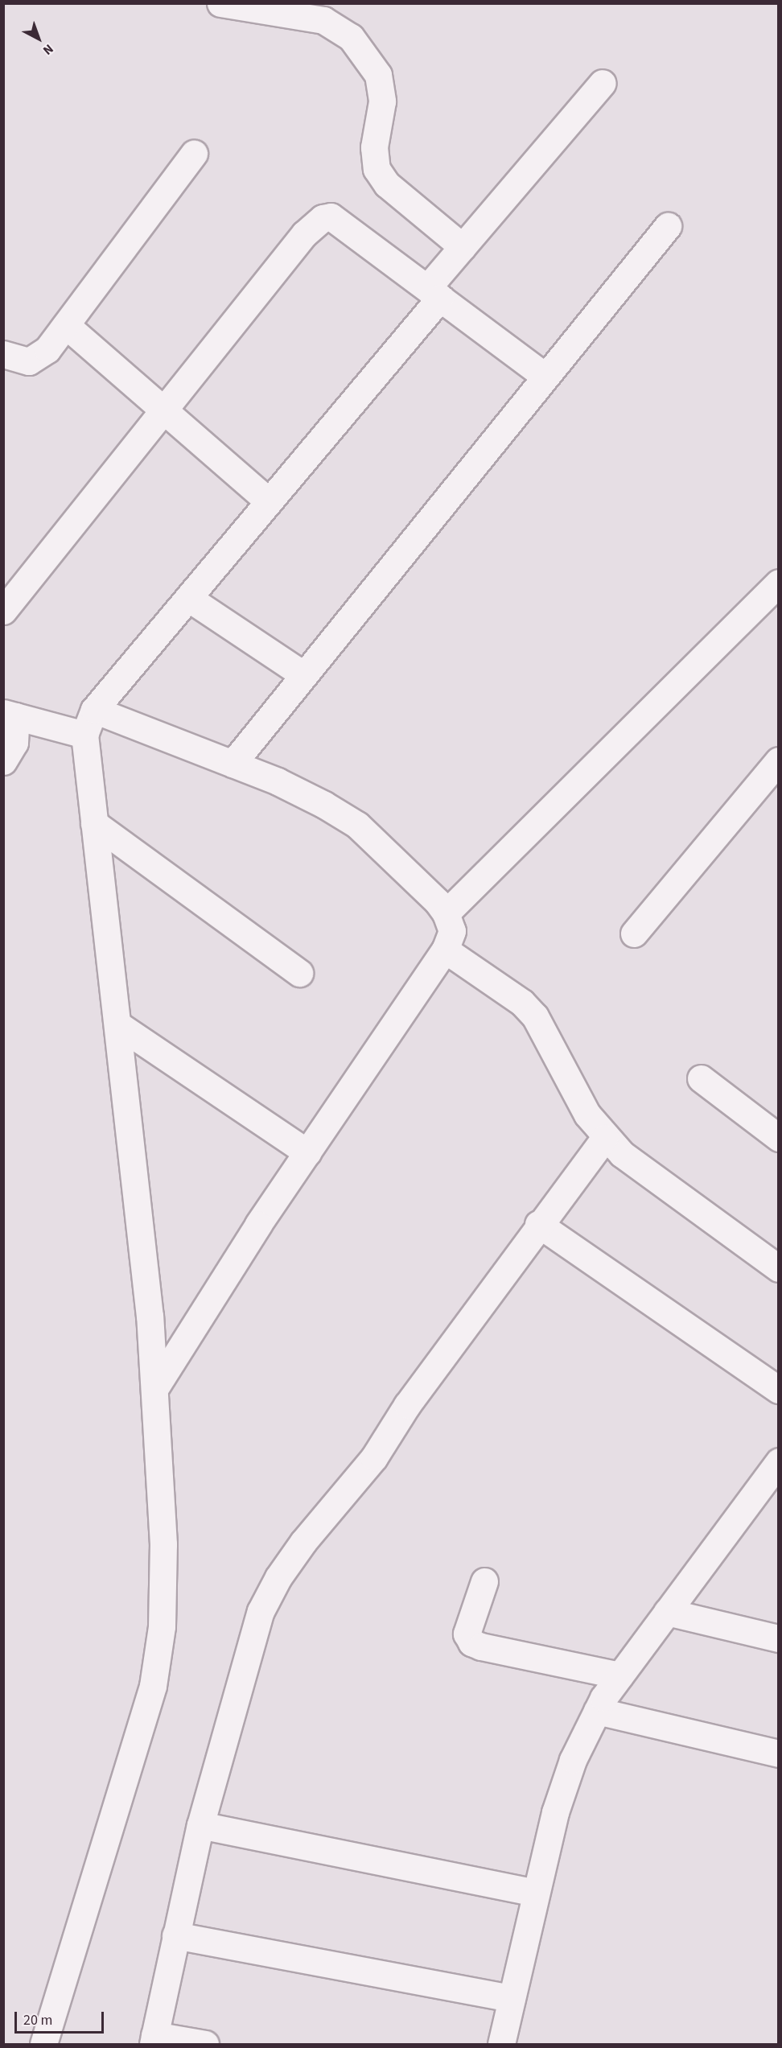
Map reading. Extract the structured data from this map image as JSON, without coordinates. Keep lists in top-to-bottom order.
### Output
{
  "scale_bar": "20 m",
  "north": "bottom right"
}
